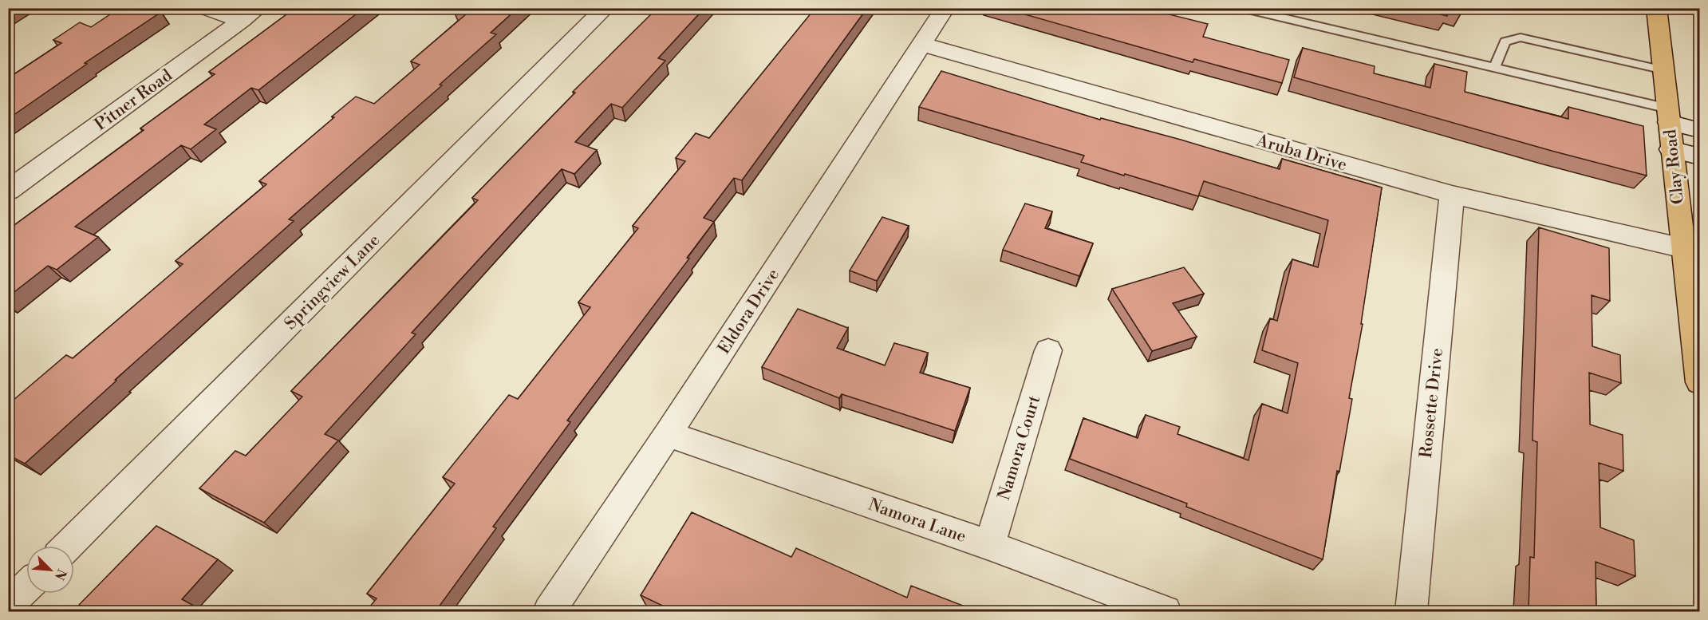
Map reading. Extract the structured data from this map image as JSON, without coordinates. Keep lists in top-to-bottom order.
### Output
{
  "streets": {
    "main road": ["Clay Road"],
    "street": [
      "Pitner Road",
      "Aruba Drive",
      "Springview Lane",
      "Eldora Drive",
      "Rossette Drive",
      "Namora Court",
      "Namora Lane"
    ]
  },
  "crossings": [
    ["Aruba Drive", "Clay Road"],
    ["Aruba Drive", "Eldora Drive"],
    ["Aruba Drive", "Rossette Drive"],
    ["Eldora Drive", "Namora Lane"],
    ["Namora Court", "Namora Lane"]
  ],
  "north": "bottom right"
}
